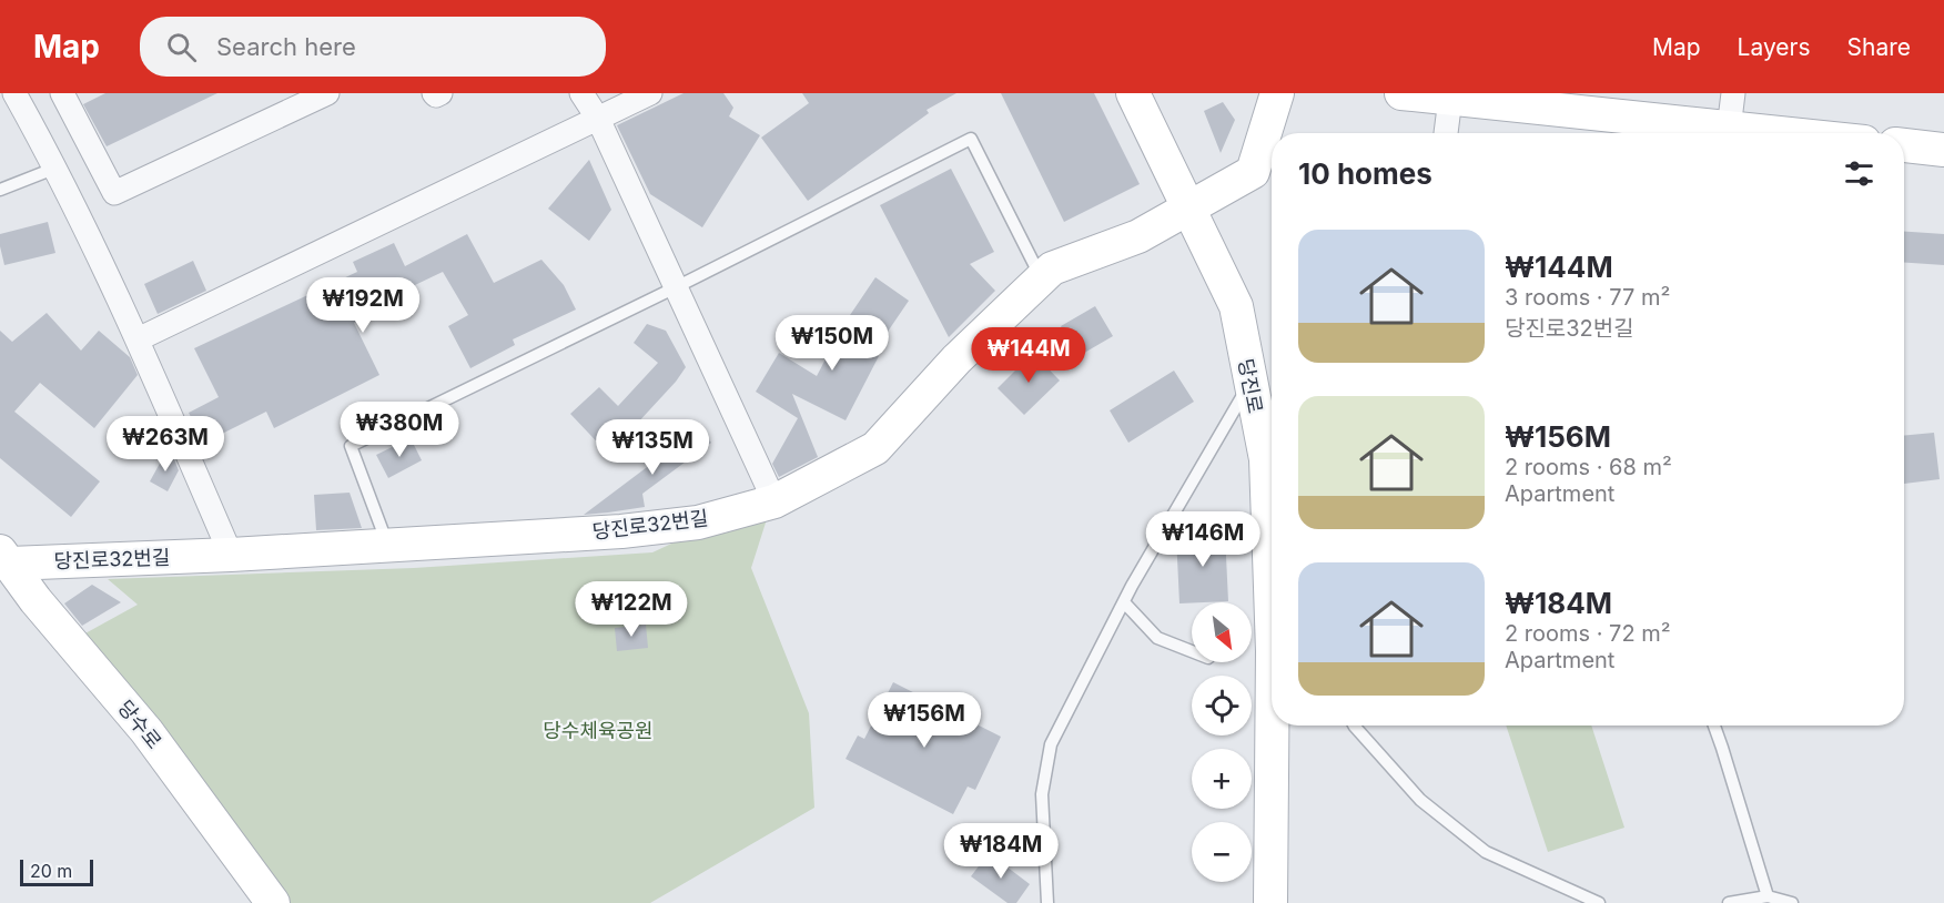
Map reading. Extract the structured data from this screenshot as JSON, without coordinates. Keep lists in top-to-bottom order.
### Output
{
  "streets": {
    "street": ["당진로", "당진로32번길", "당수로"]
  },
  "crossings": [
    ["당진로", "당진로32번길"],
    ["당진로32번길", "당수로"]
  ],
  "parks": ["당수체육공원"],
  "scale_bar": "20 m",
  "north": "bottom right",
  "page": {
    "header": "Map",
    "search": "Search here",
    "nav": ["Map", "Layers", "Share"],
    "heading": "10 homes",
    "list": [
      {
        "name": "₩144M",
        "note": "3 rooms · 77 m² · 당진로32번길"
      },
      {
        "name": "₩156M",
        "note": "2 rooms · 68 m² · Apartment"
      },
      {
        "name": "₩184M",
        "note": "2 rooms · 72 m² · Apartment"
      }
    ],
    "price": [
      "₩192M",
      "₩150M",
      "₩144M",
      "₩380M",
      "₩263M",
      "₩135M",
      "₩146M",
      "₩122M",
      "₩156M",
      "₩184M"
    ],
    "map_buttons": ["+", "−"],
    "scale": "20 m"
  }
}
